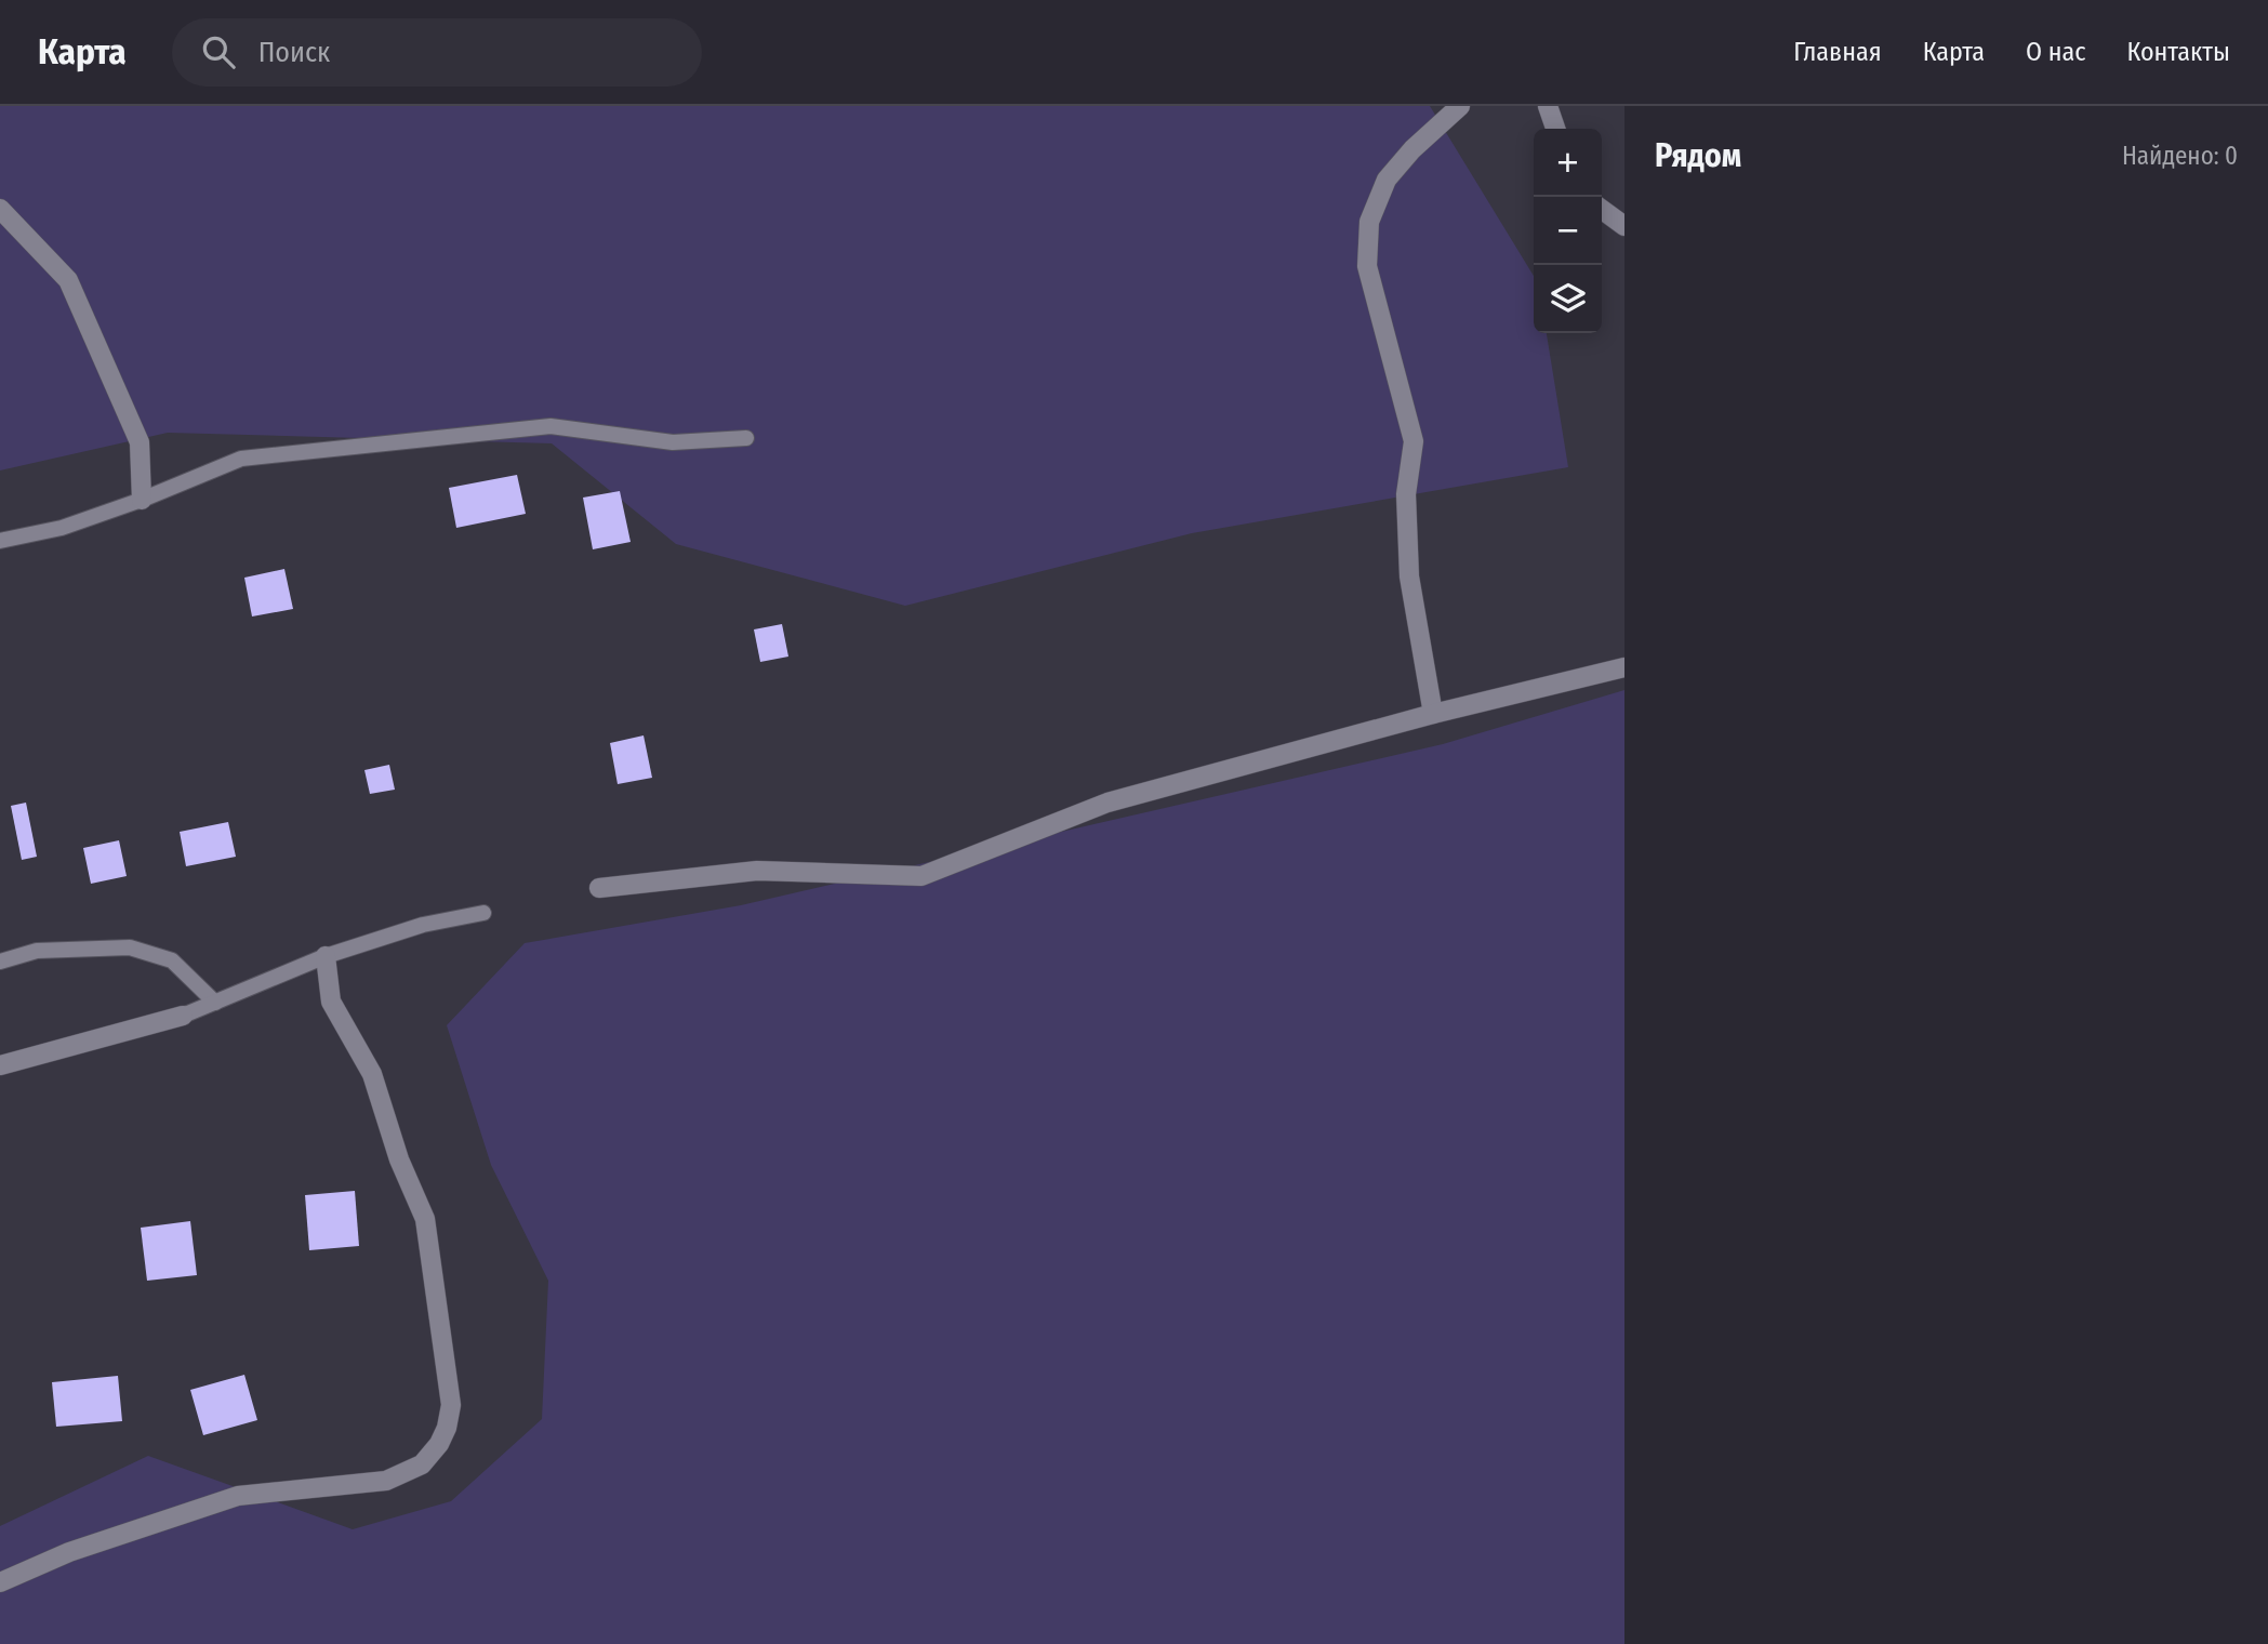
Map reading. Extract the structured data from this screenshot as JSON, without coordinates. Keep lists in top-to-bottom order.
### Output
{
  "page": {
    "header": "Карта",
    "search": "Поиск",
    "nav": [
      "Главная",
      "Карта",
      "О нас",
      "Контакты"
    ],
    "heading": ["Рядом", "Найдено: 0"],
    "map_buttons": ["+", "−"]
  }
}
